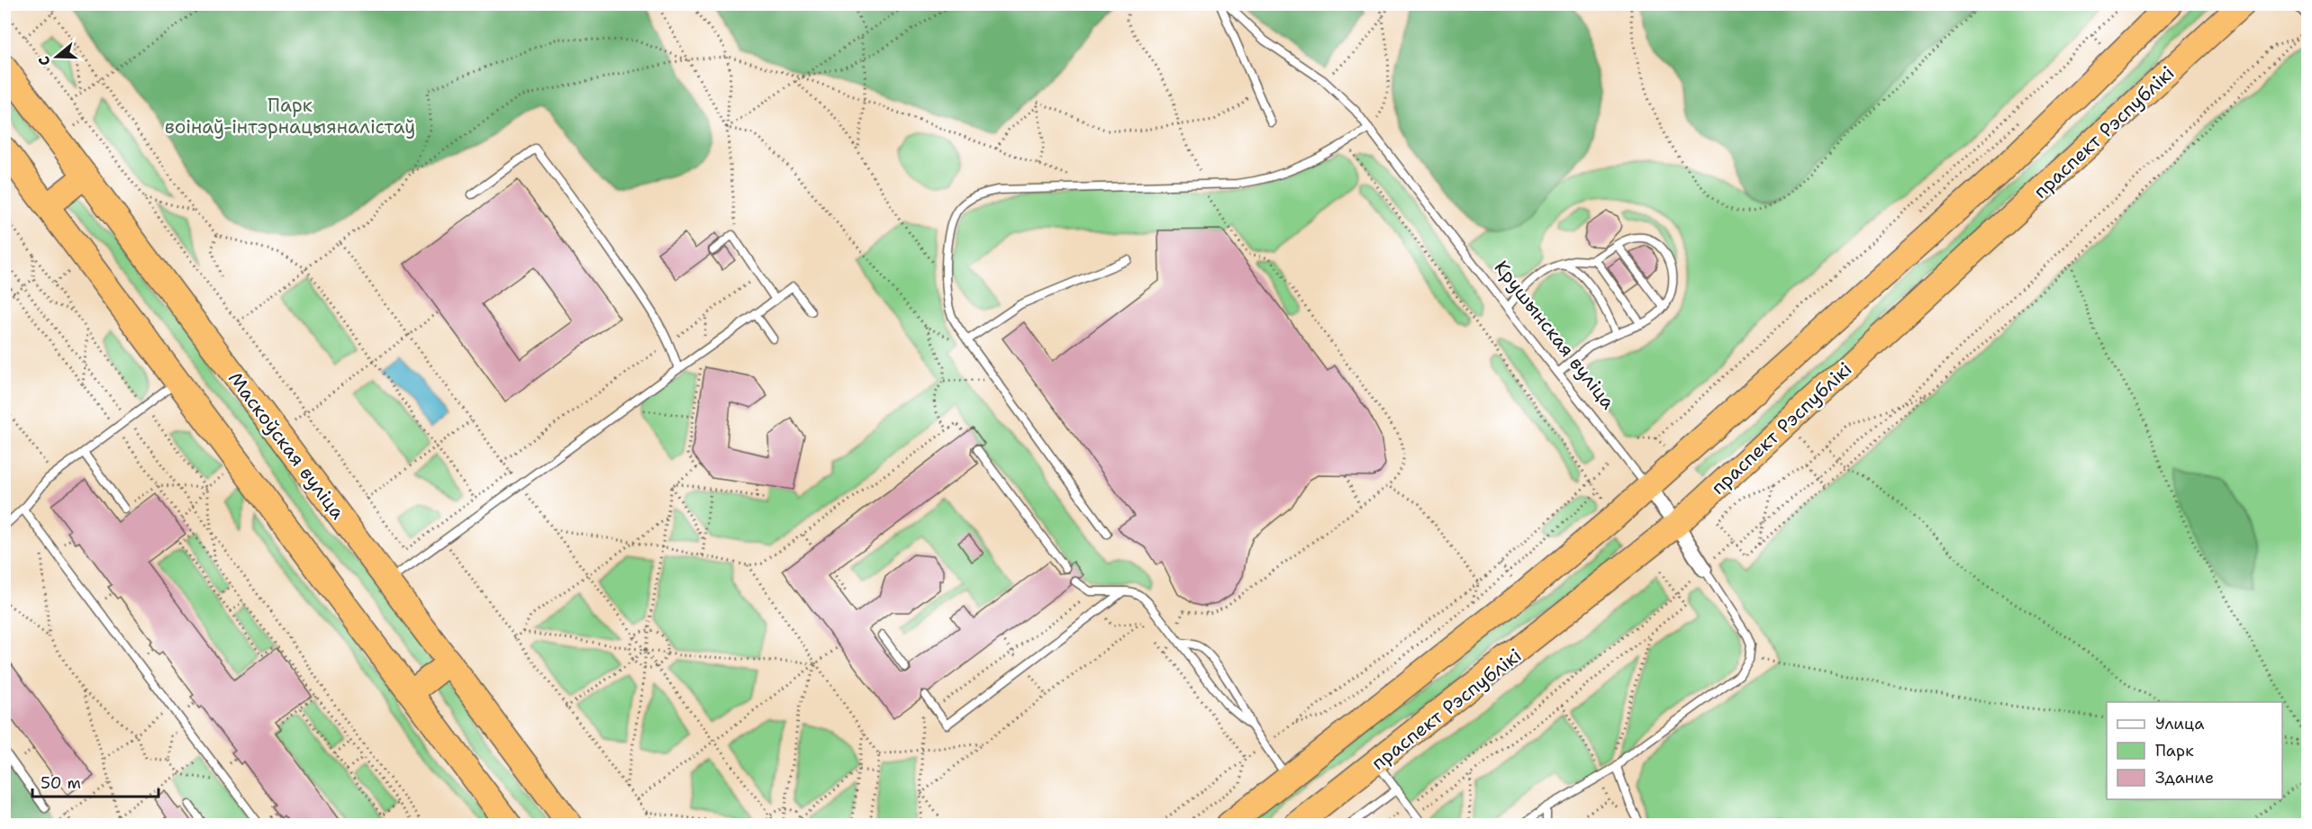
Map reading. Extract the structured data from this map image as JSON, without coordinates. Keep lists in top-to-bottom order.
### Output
{
  "streets": {
    "highway": ["праспект Рэспублікі", "Маскоўская вуліца"],
    "street": ["Крушынская вуліца"]
  },
  "crossings": [
    ["праспект Рэспублікі", "Крушынская вуліца"]
  ],
  "parks": ["Парк воінаў-інтэрнацыяналістаў"],
  "legend": ["Улица", "Парк", "Здание"],
  "scale_bar": "50 m",
  "north": "left"
}
